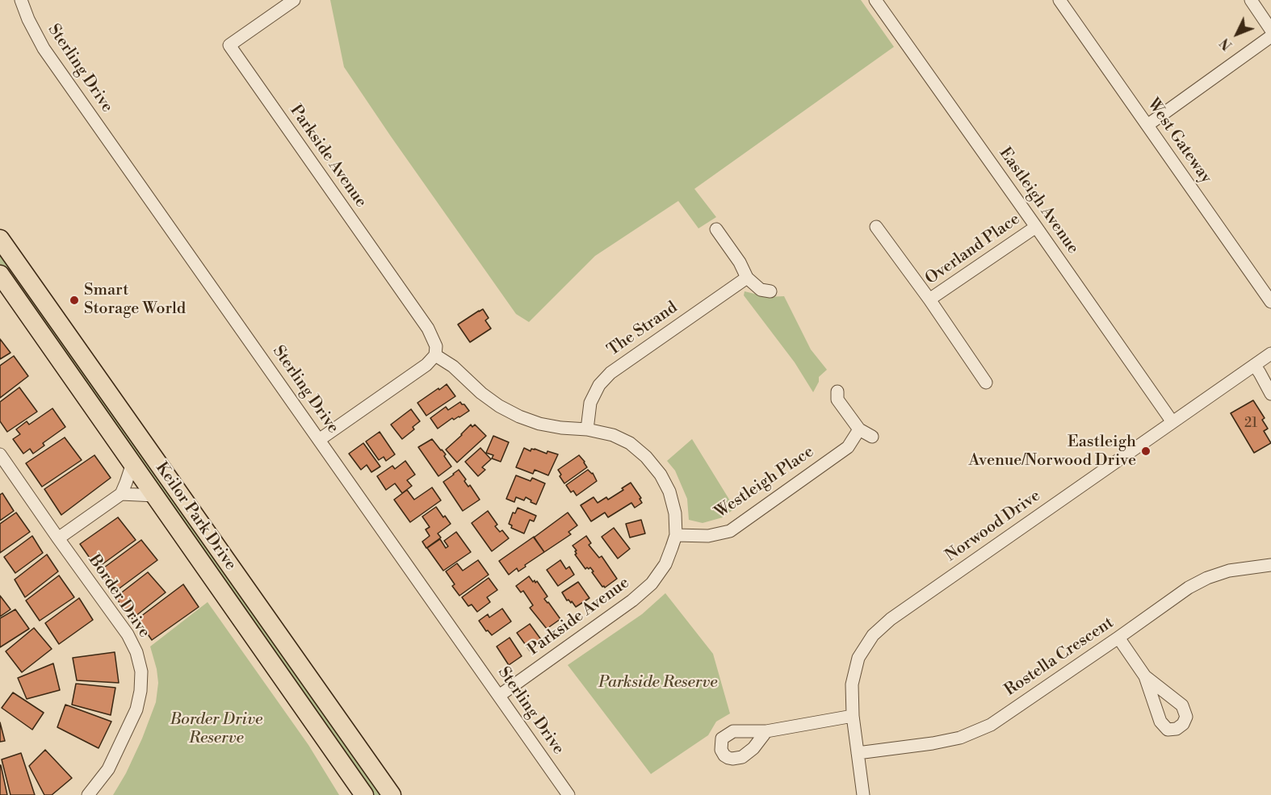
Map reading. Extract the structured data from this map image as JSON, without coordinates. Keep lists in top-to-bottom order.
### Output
{
  "streets": {
    "main road": ["Keilor Park Drive"],
    "street": [
      "Sterling Drive",
      "West Gateway",
      "Parkside Avenue",
      "Eastleigh Avenue",
      "Overland Place",
      "The Strand",
      "Westleigh Place",
      "Norwood Drive",
      "Border Drive",
      "Rostella Crescent"
    ]
  },
  "crossings": [
    ["Sterling Drive", "Parkside Avenue"],
    ["Parkside Avenue", "The Strand"],
    ["Parkside Avenue", "Westleigh Place"],
    ["Eastleigh Avenue", "Overland Place"],
    ["Eastleigh Avenue", "Norwood Drive"],
    ["Norwood Drive", "Rostella Crescent"]
  ],
  "parks": ["Parkside Reserve", "Border Drive Reserve"],
  "places": ["Smart Storage World", "Eastleigh Avenue/Norwood Drive"],
  "house_numbers": ["21"],
  "north": "bottom left"
}
